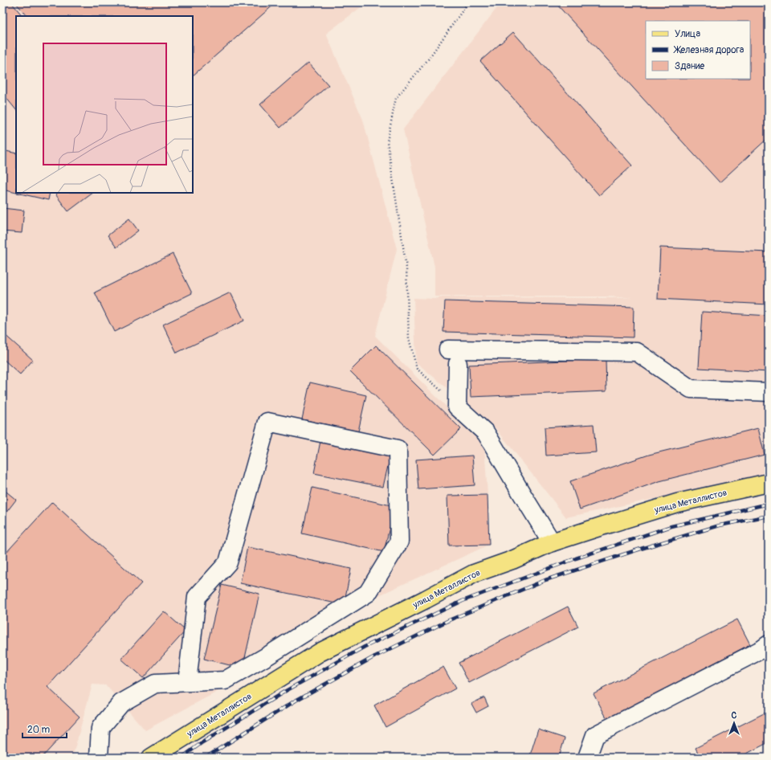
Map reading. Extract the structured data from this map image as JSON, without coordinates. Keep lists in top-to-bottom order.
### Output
{
  "streets": {
    "main road": ["улица Металлистов"]
  },
  "legend": ["Улица", "Железная дорога", "Здание"],
  "scale_bar": "20 m",
  "north": "top"
}
